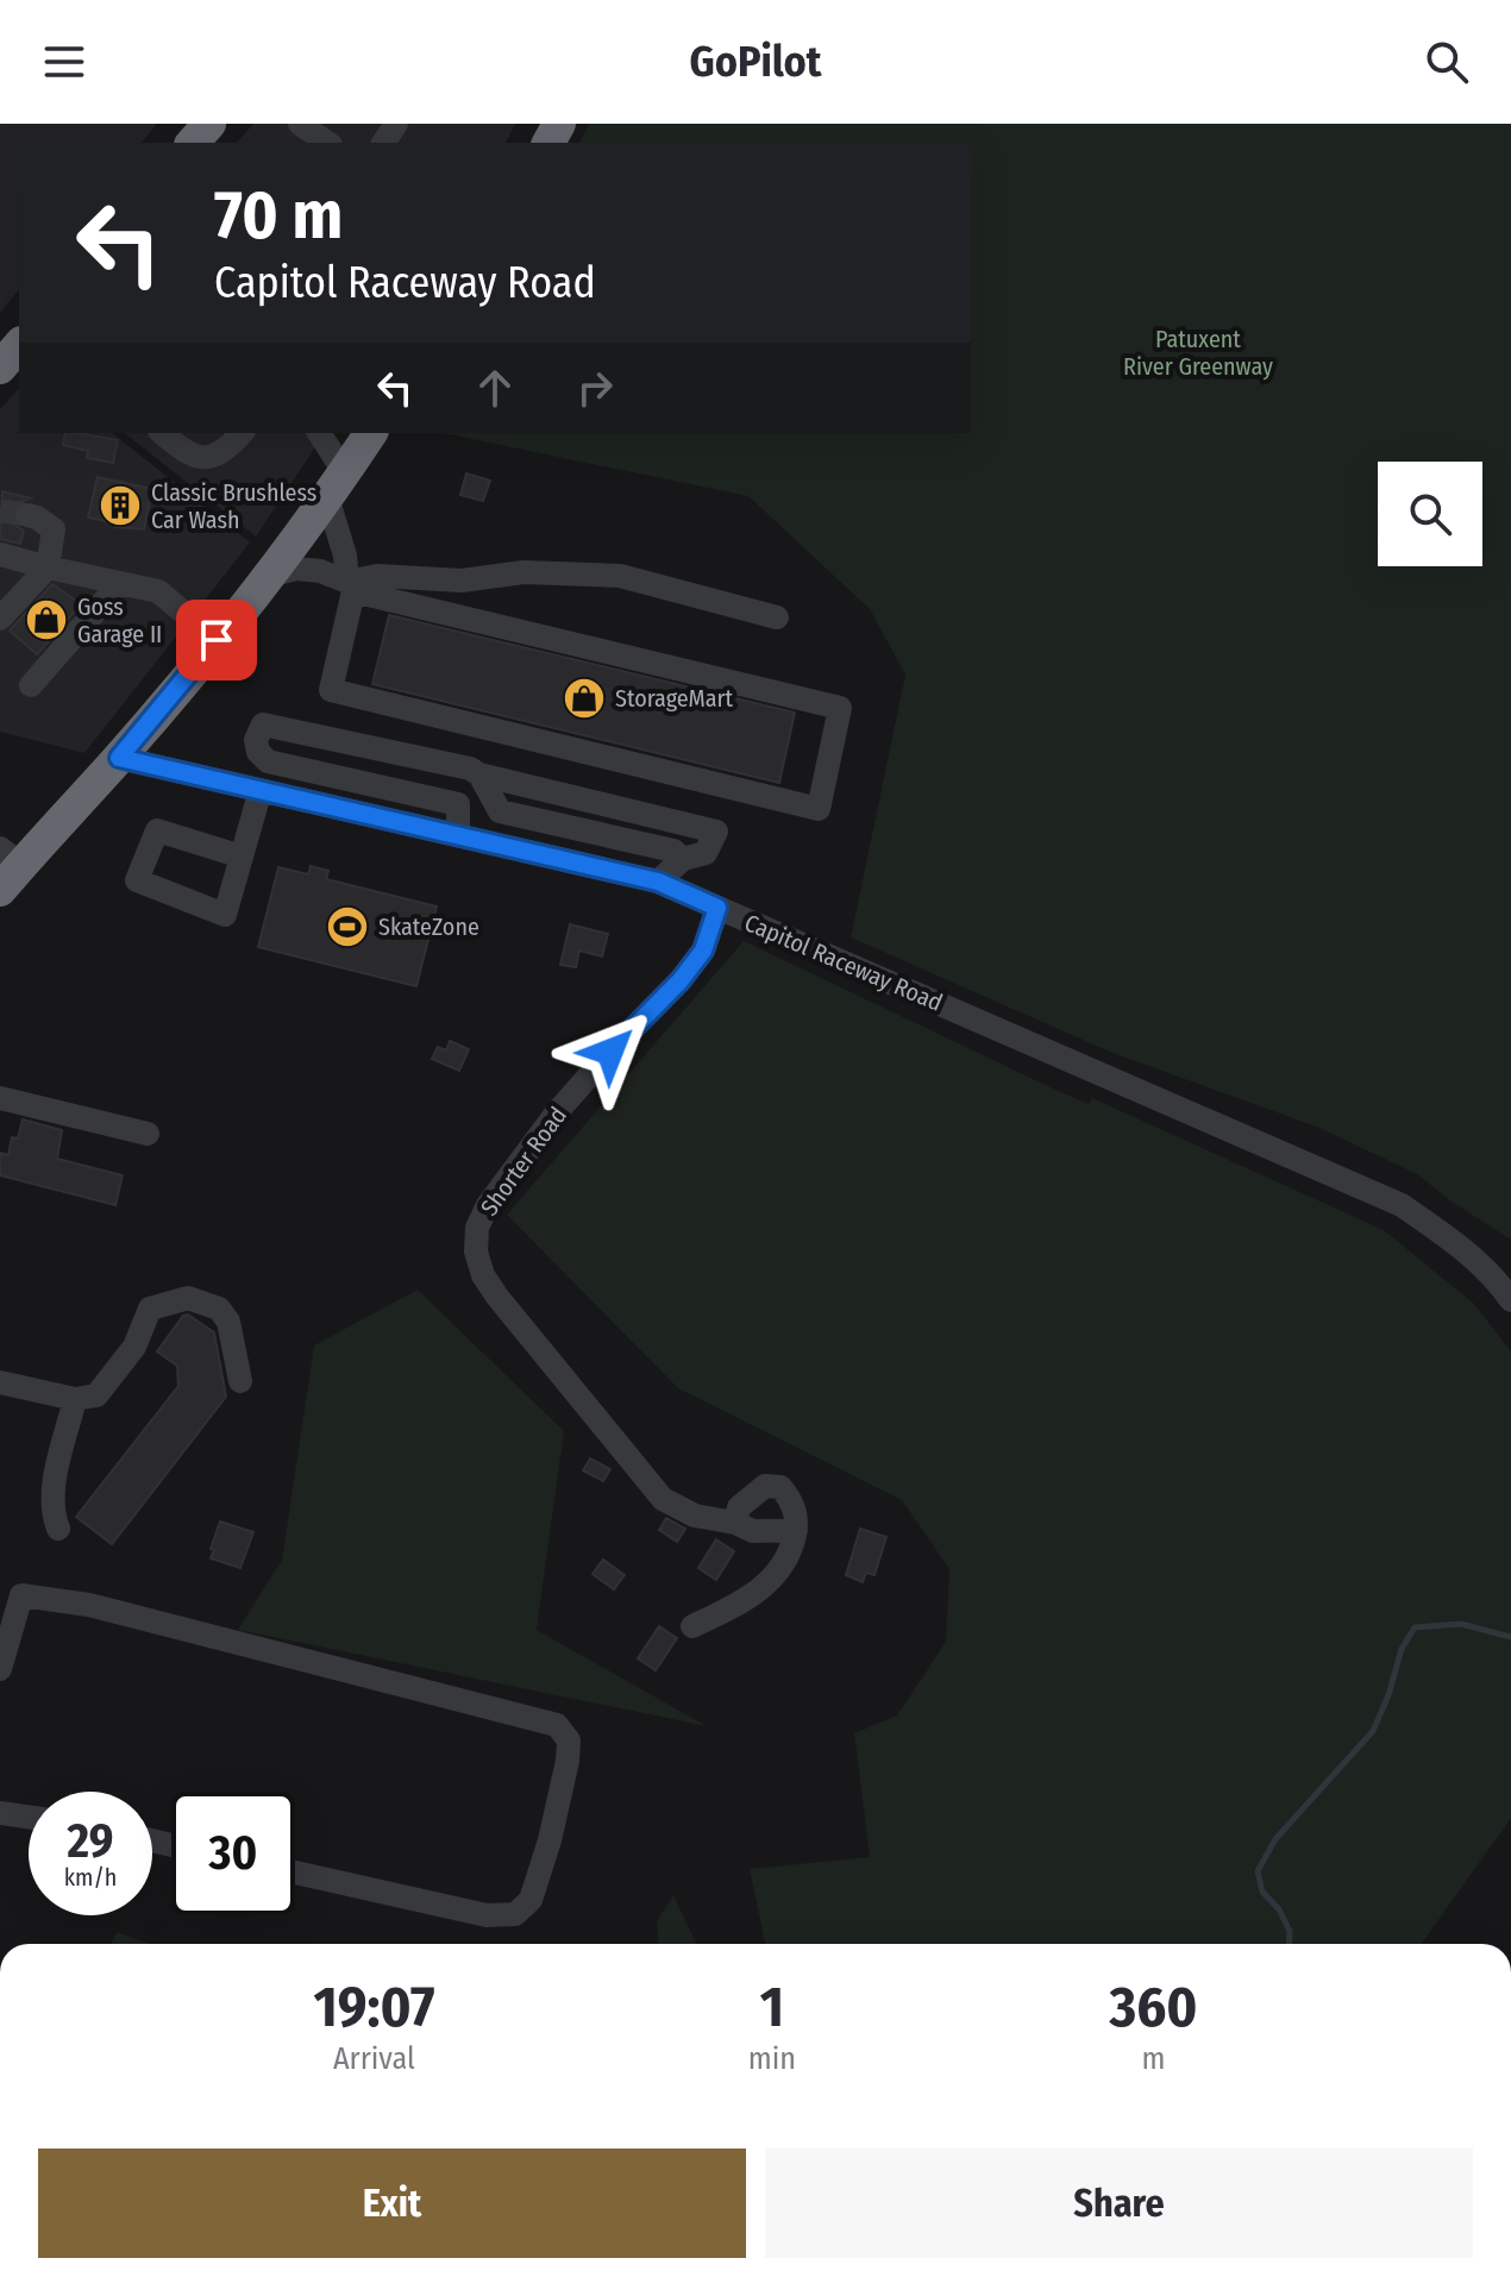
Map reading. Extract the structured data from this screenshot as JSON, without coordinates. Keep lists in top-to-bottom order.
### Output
{
  "streets": {
    "street": ["Capitol Raceway Road", "Shorter Road"]
  },
  "crossings": [
    ["Capitol Raceway Road", "Shorter Road"]
  ],
  "parks": ["Patuxent River Greenway"],
  "places": {
    "building": ["Classic Brushless Car Wash"],
    "shop": ["Goss Garage II", "StorageMart"],
    "sports": ["SkateZone"]
  },
  "page": {
    "header": "GoPilot",
    "turn": ["70 m", "Capitol Raceway Road"],
    "speed": "29 km/h",
    "limit": "30",
    "eta": [
      "19:07",
      "Arrival",
      "1",
      "min",
      "360",
      "m"
    ],
    "buttons": ["Exit", "Share"]
  }
}
